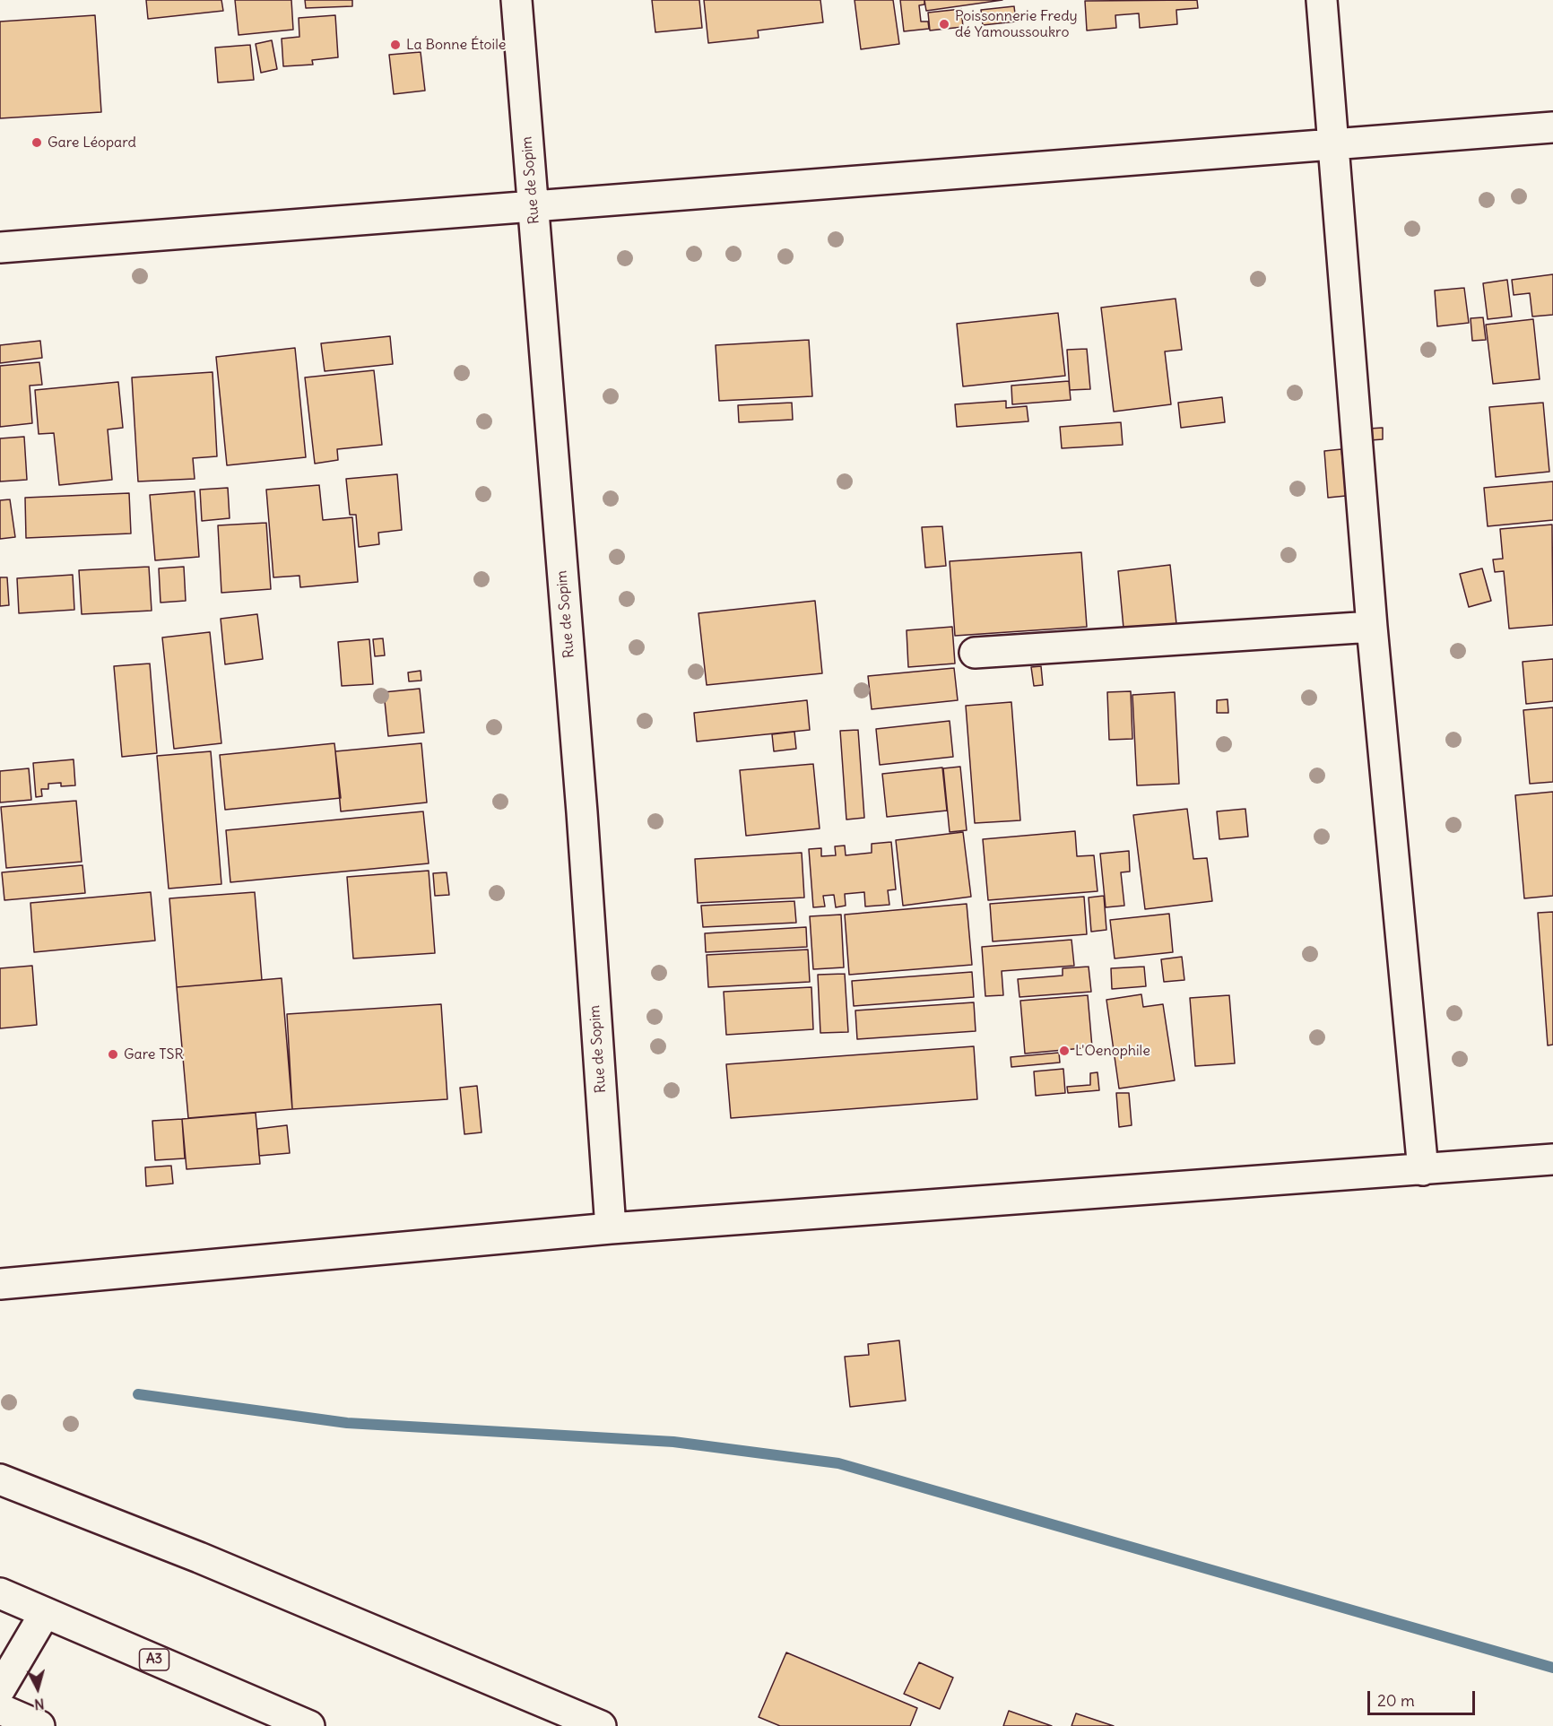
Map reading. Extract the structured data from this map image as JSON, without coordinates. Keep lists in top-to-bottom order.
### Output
{
  "streets": {
    "main road": ["Rue de Sopim", "A3"]
  },
  "places": [
    "Poissonnerie Fredy dé Yamoussoukro",
    "La Bonne Étoile",
    "Gare Léopard",
    "L'Oenophile",
    "Gare TSR"
  ],
  "scale_bar": "20 m",
  "north": "bottom"
}
